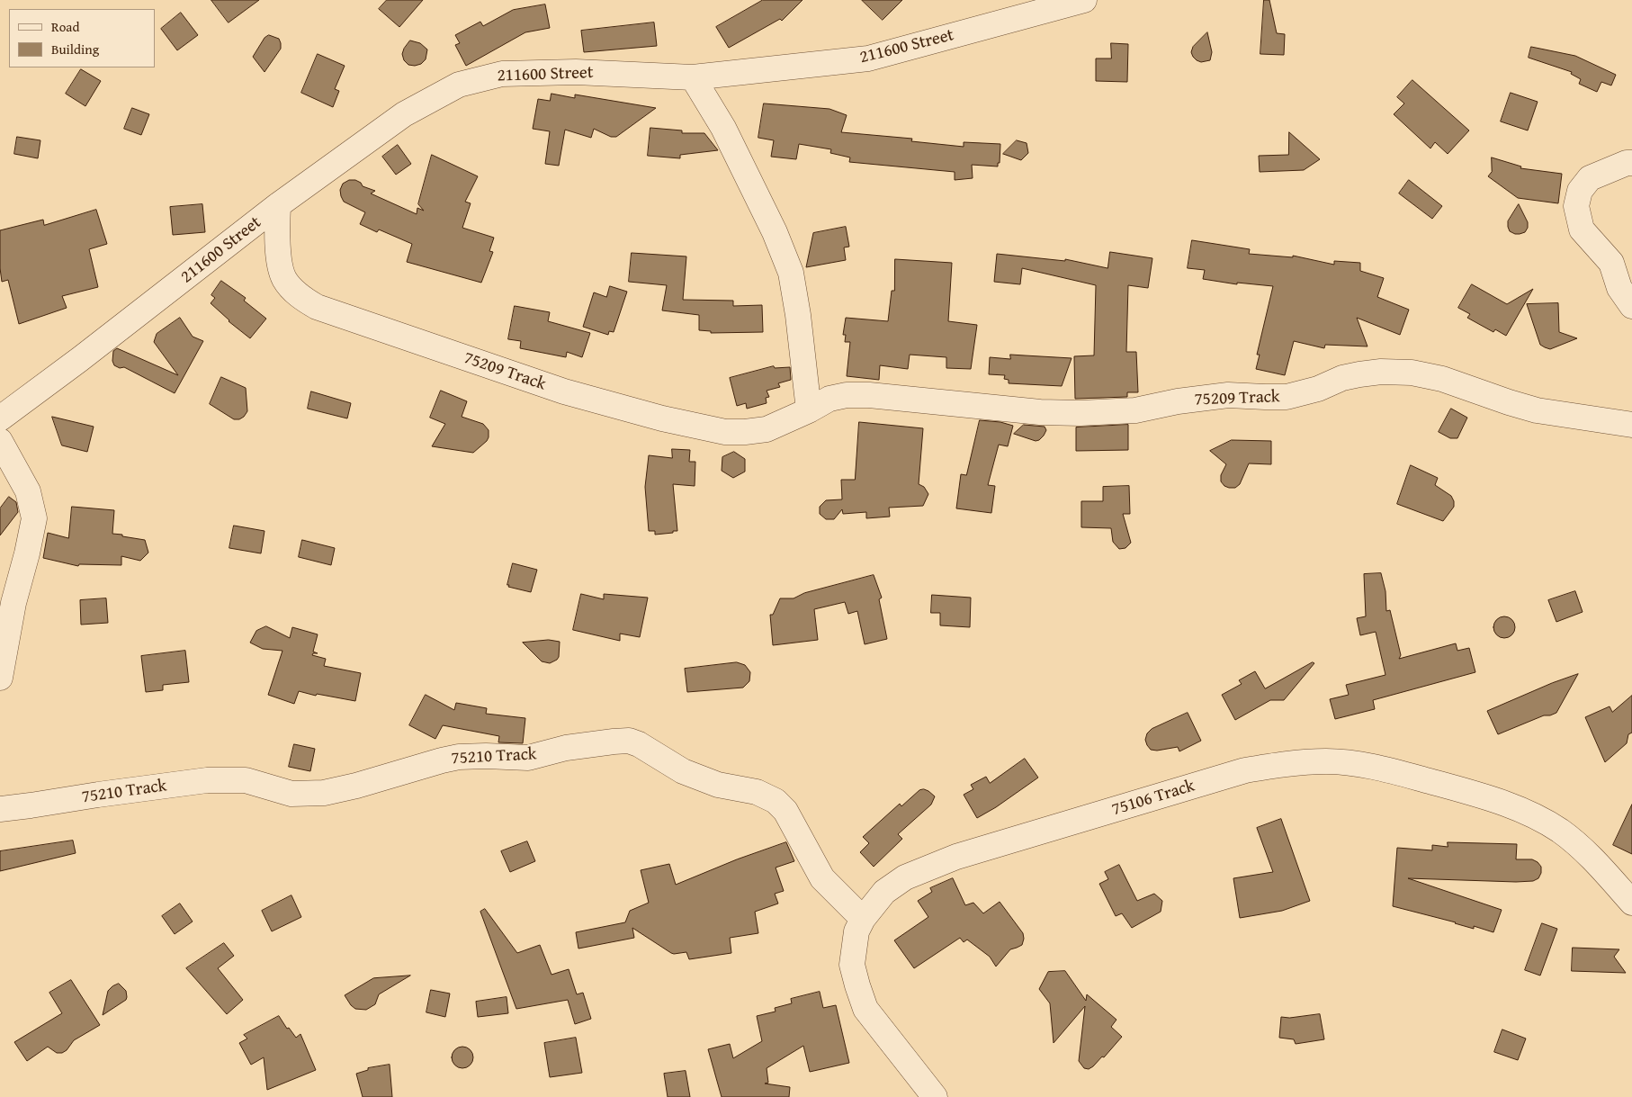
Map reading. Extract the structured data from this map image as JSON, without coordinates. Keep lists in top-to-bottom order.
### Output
{
  "streets": {
    "street": [
      "211600 Street",
      "75209 Track",
      "75210 Track",
      "75106 Track"
    ]
  },
  "crossings": [
    ["211600 Street", "75209 Track"],
    ["75210 Track", "75106 Track"]
  ],
  "legend": ["Road", "Building"]
}
